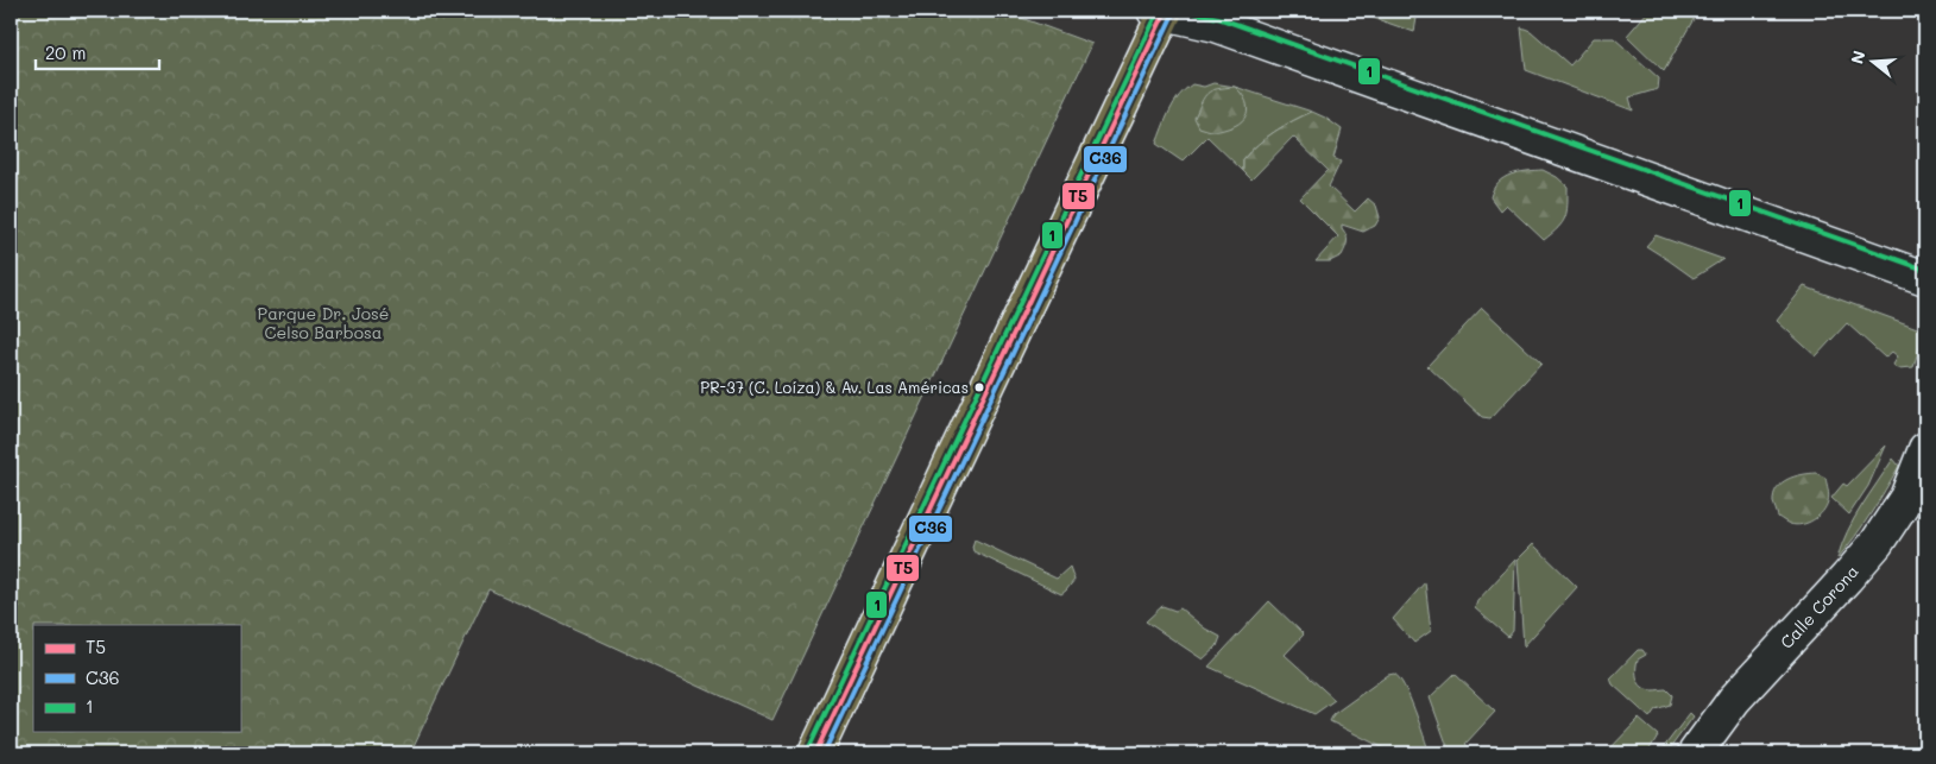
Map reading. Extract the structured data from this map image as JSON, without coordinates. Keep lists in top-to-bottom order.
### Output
{
  "streets": {
    "street": ["Calle Corona"]
  },
  "parks": ["Parque Dr. José Celso Barbosa"],
  "places": ["PR-37 (C. Loíza) & Av. Las Américas"],
  "lines": ["transit line T5", "transit line 1", "transit line C36"],
  "legend": ["T5", "C36", "1"],
  "scale_bar": "20 m",
  "north": "left"
}
